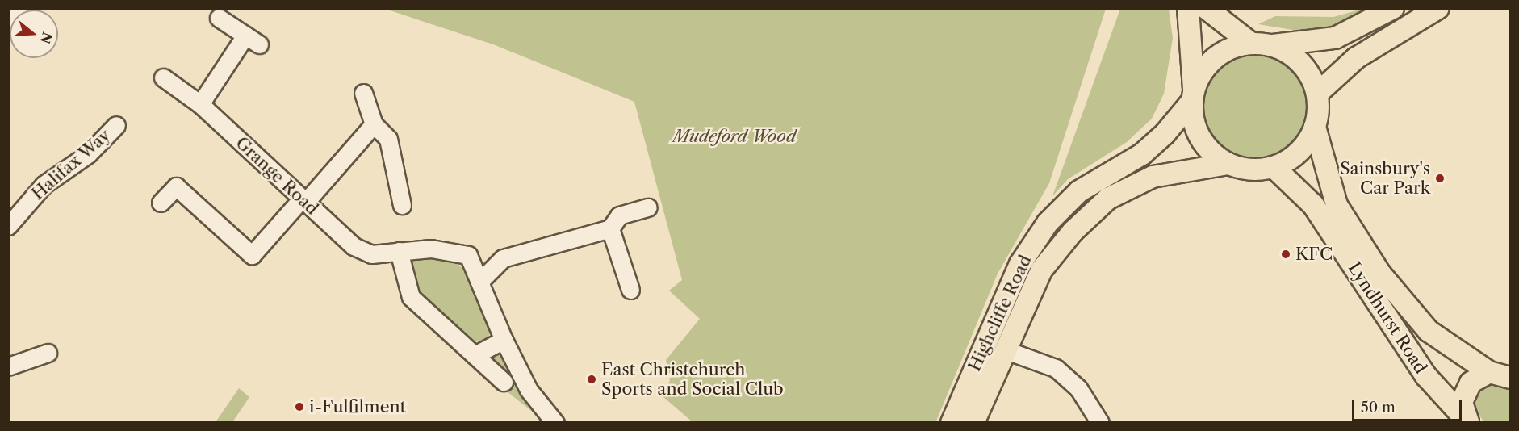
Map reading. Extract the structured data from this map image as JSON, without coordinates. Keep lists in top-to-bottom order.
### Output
{
  "streets": {
    "main road": ["Highcliffe Road", "Lyndhurst Road"],
    "street": ["Halifax Way", "Grange Road"]
  },
  "crossings": [
    ["Highcliffe Road", "Lyndhurst Road"]
  ],
  "parks": ["Mudeford Wood"],
  "places": [
    "Sainsbury's Car Park",
    "KFC",
    "East Christchurch Sports and Social Club",
    "i-Fulfilment"
  ],
  "scale_bar": "50 m",
  "north": "right"
}
